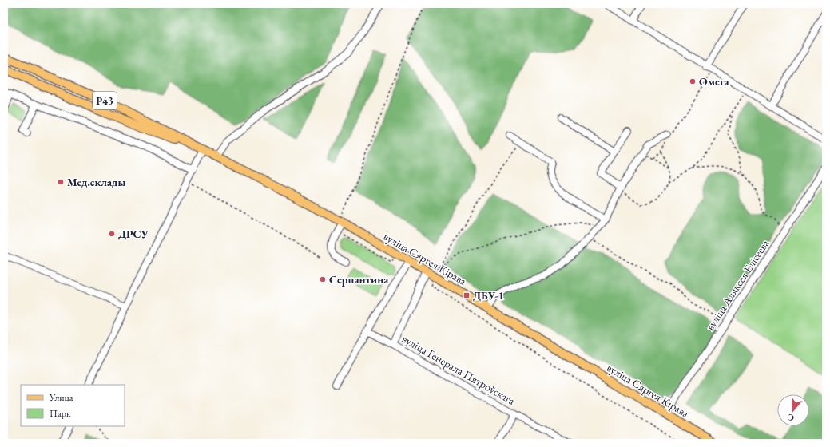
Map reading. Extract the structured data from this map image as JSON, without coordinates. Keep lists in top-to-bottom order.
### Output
{
  "streets": {
    "main road": ["Р43", "вуліца Сяргея Кірава"],
    "street": ["вуліца Аляксея Елісеева", "вуліца Генерала Пятроўскага"]
  },
  "crossings": [
    ["вуліца Сяргея Кірава", "вуліца Аляксея Елісеева"],
    ["вуліца Сяргея Кірава", "вуліца Генерала Пятроўскага"]
  ],
  "places": {
    "other": [
      "Омега",
      "Мед.склады",
      "ДРСУ",
      "Серпантина"
    ],
    "transit": ["ДБУ-1"]
  },
  "legend": ["Улица", "Парк"],
  "north": "bottom"
}
